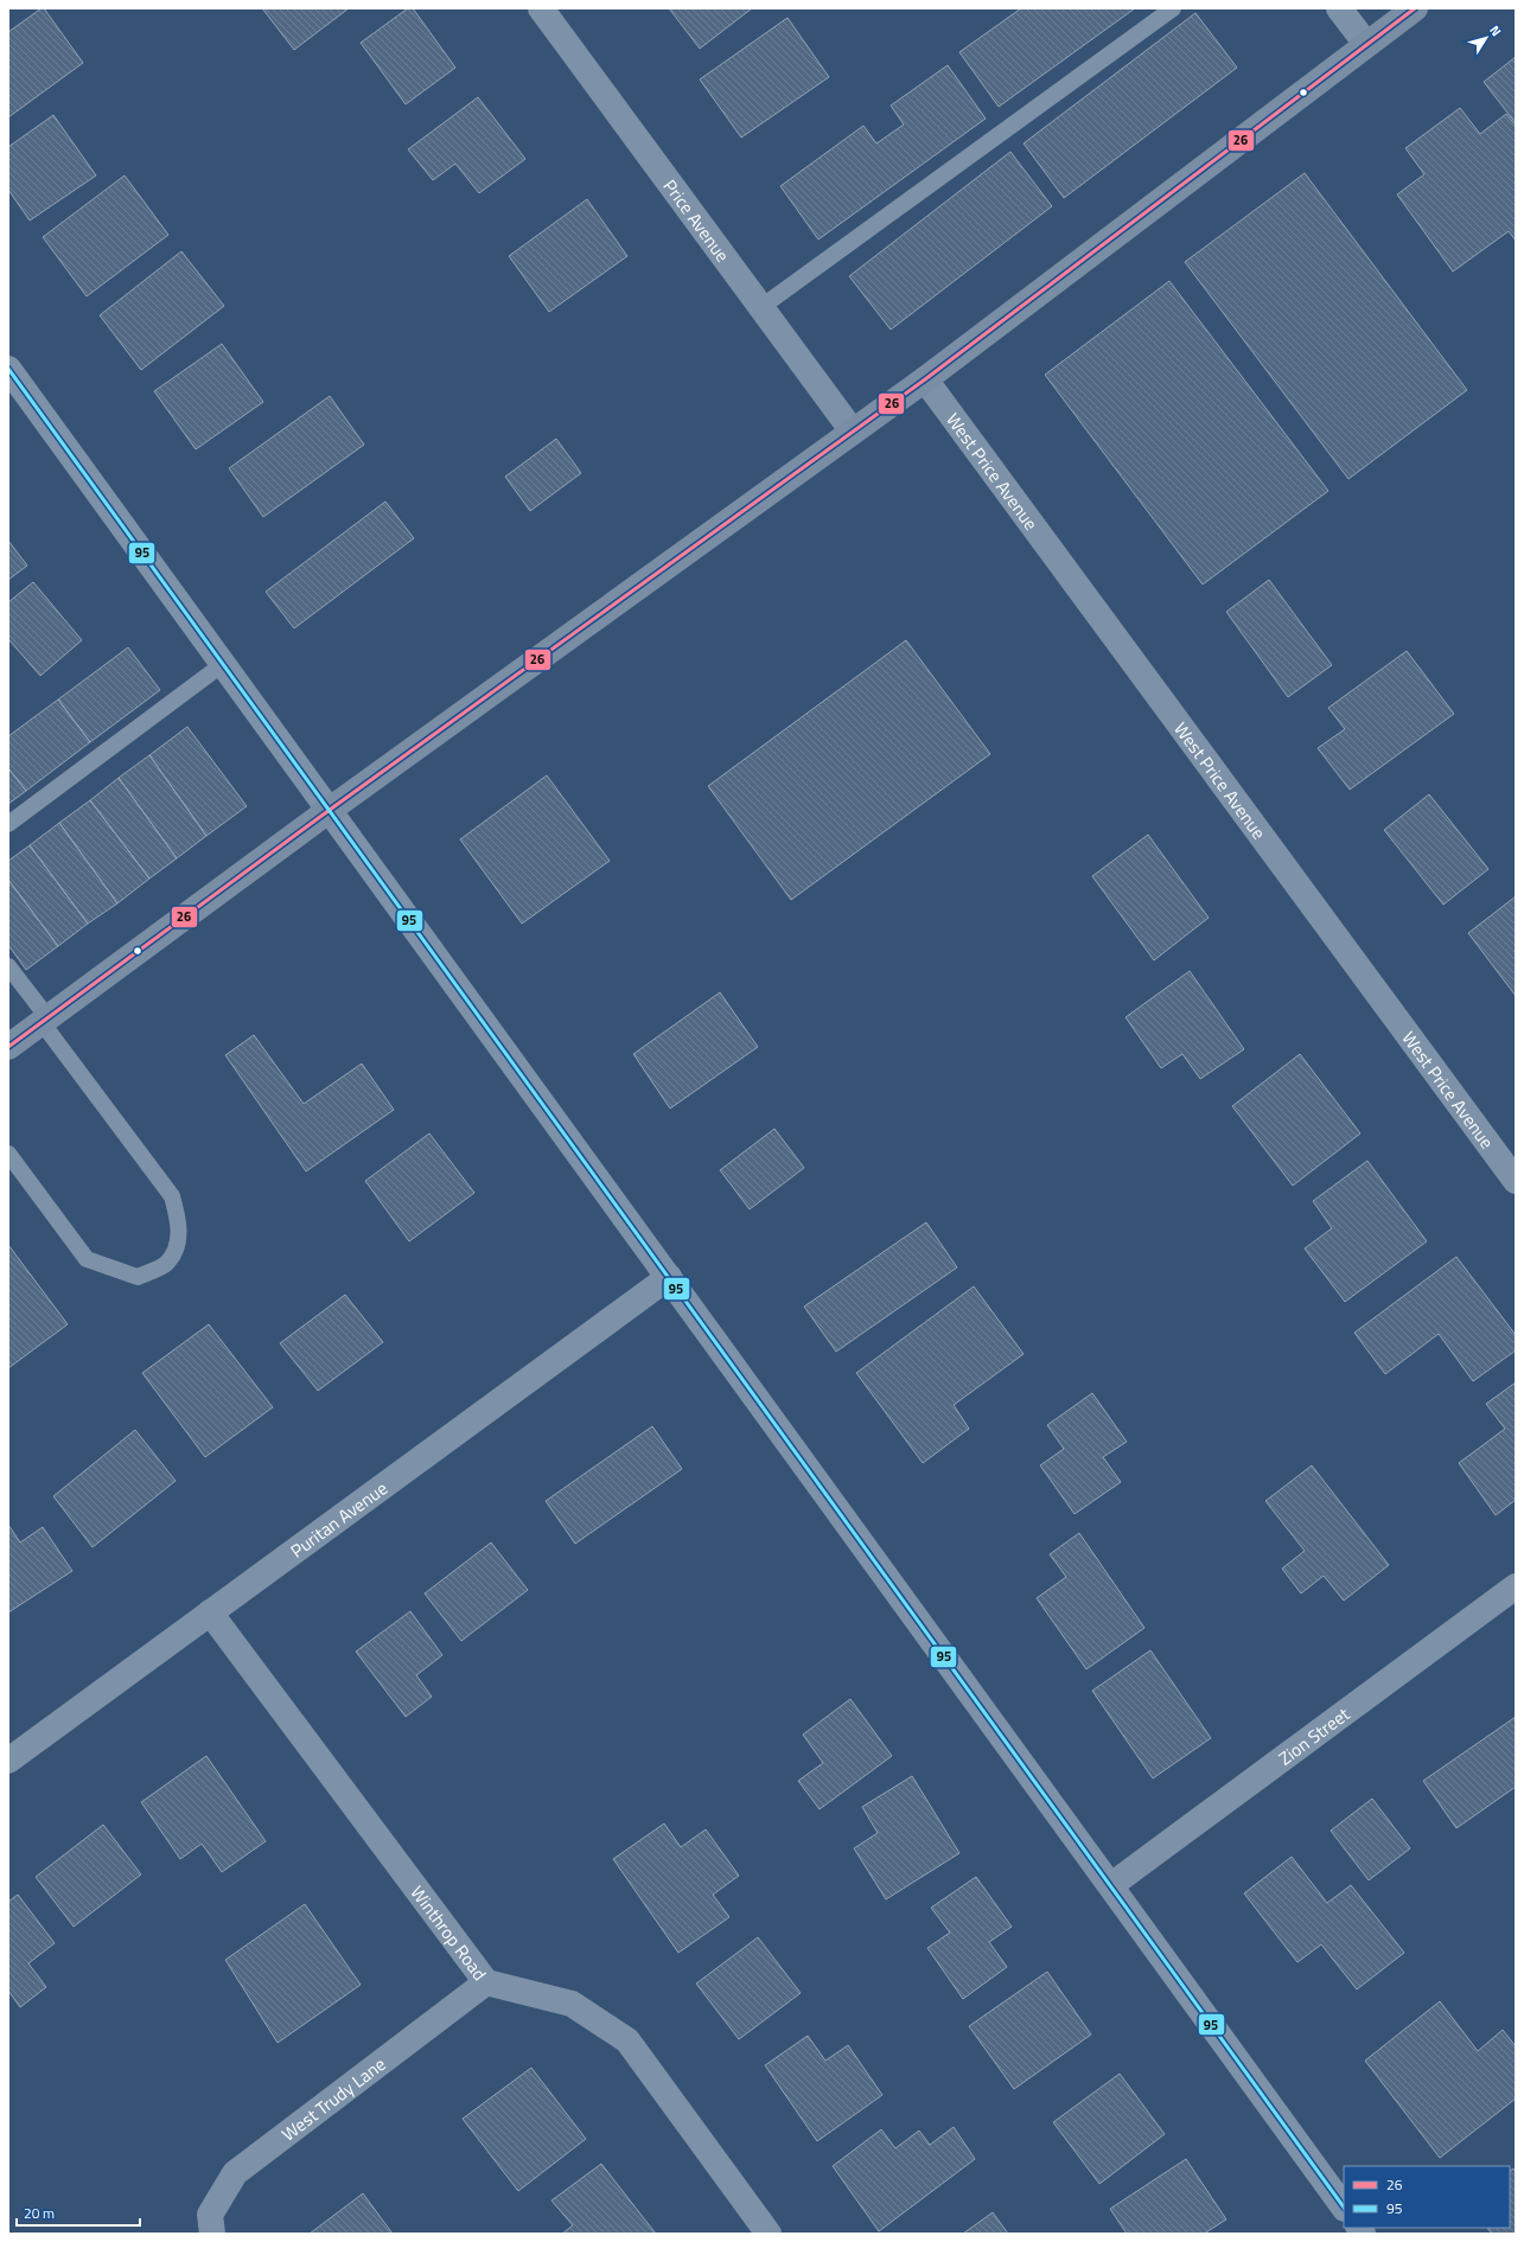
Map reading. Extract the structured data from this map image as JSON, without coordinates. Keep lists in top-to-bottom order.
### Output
{
  "streets": {
    "street": [
      "Price Avenue",
      "West Price Avenue",
      "Puritan Avenue",
      "Zion Street",
      "Winthrop Road",
      "West Trudy Lane"
    ]
  },
  "crossings": [
    ["Puritan Avenue", "Winthrop Road"],
    ["Winthrop Road", "West Trudy Lane"]
  ],
  "lines": ["transit line 26", "transit line 95"],
  "legend": ["26", "95"],
  "scale_bar": "20 m",
  "north": "top right"
}
